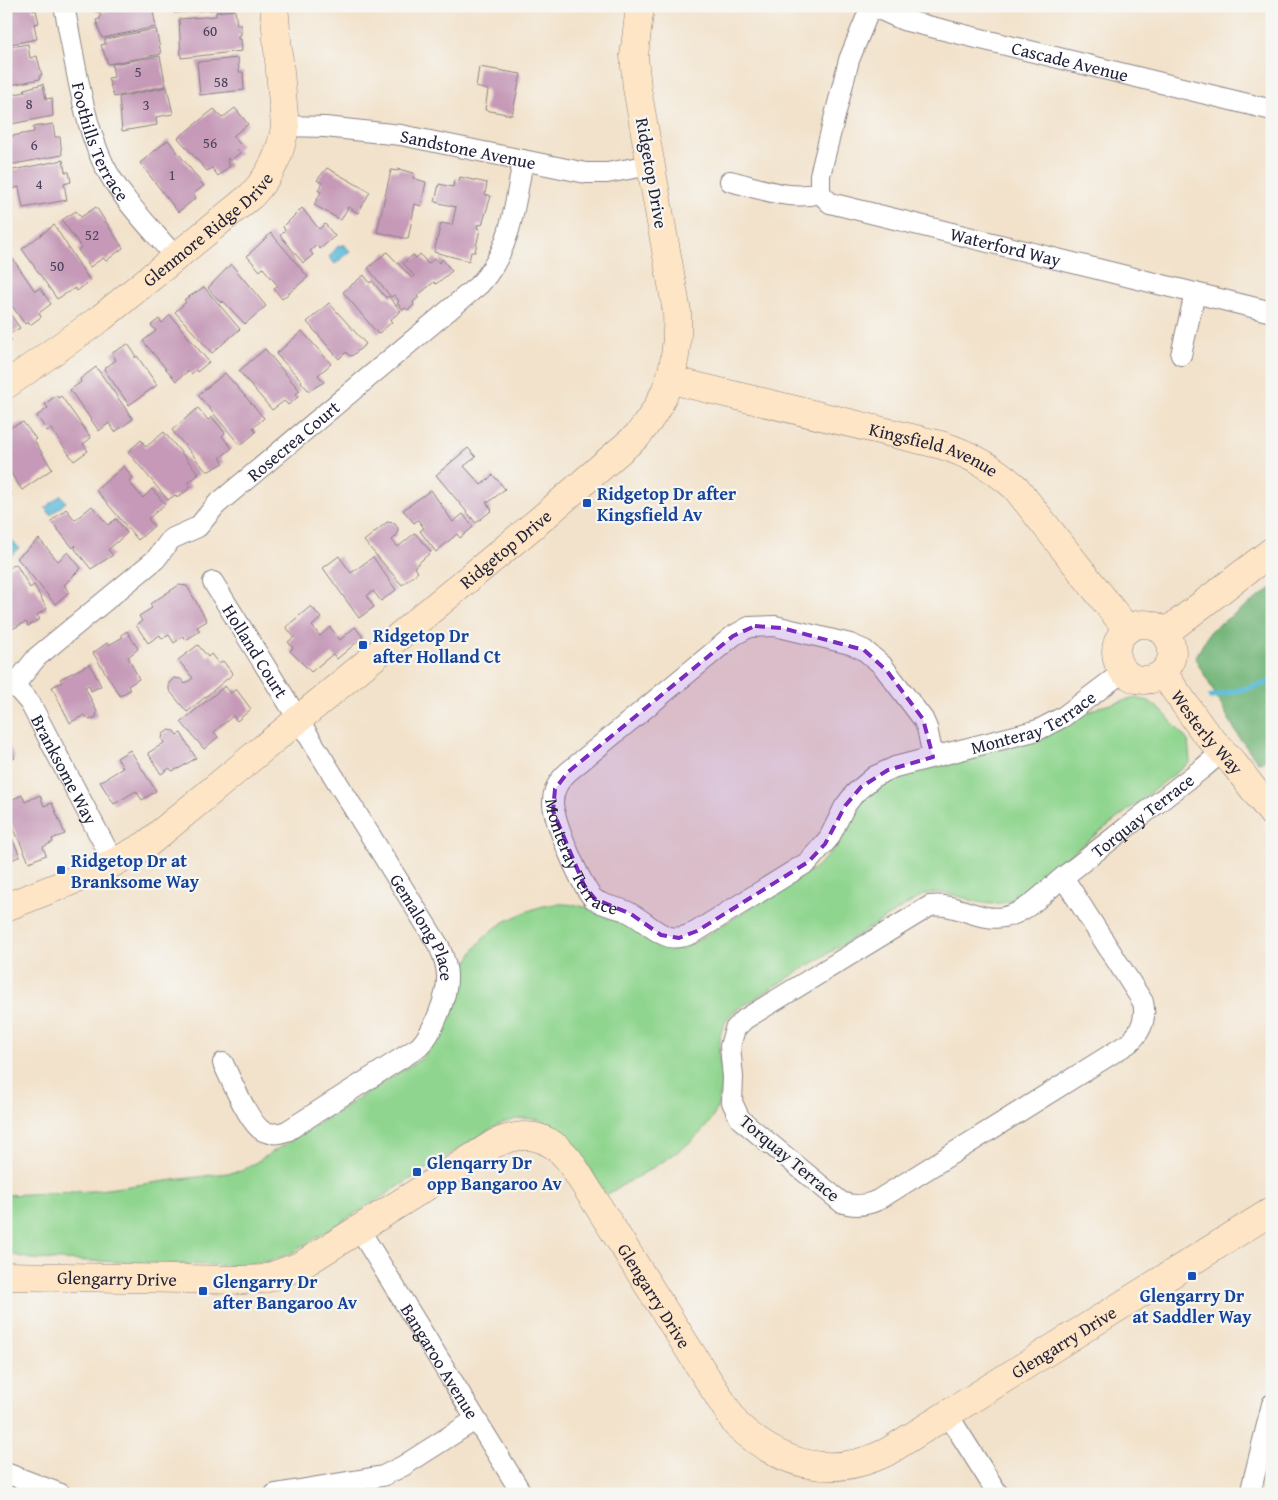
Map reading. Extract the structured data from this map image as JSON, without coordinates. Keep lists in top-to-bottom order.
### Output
{
  "streets": {
    "street": [
      "Cascade Avenue",
      "Foothills Terrace",
      "Sandstone Avenue",
      "Ridgetop Drive",
      "Glenmore Ridge Drive",
      "Waterford Way",
      "Rosecrea Court",
      "Kingsfield Avenue",
      "Holland Court",
      "Monteray Terrace",
      "Westerly Way",
      "Branksome Way",
      "Torquay Terrace",
      "Gemalong Place",
      "Glengarry Drive",
      "Bangaroo Avenue"
    ]
  },
  "crossings": [
    ["Foothills Terrace", "Glenmore Ridge Drive"],
    ["Sandstone Avenue", "Ridgetop Drive"],
    ["Sandstone Avenue", "Glenmore Ridge Drive"],
    ["Sandstone Avenue", "Rosecrea Court"],
    ["Ridgetop Drive", "Kingsfield Avenue"],
    ["Ridgetop Drive", "Holland Court"],
    ["Ridgetop Drive", "Branksome Way"],
    ["Ridgetop Drive", "Gemalong Place"],
    ["Rosecrea Court", "Branksome Way"],
    ["Kingsfield Avenue", "Monteray Terrace"],
    ["Kingsfield Avenue", "Westerly Way"],
    ["Holland Court", "Gemalong Place"],
    ["Monteray Terrace", "Westerly Way"],
    ["Westerly Way", "Torquay Terrace"],
    ["Glengarry Drive", "Bangaroo Avenue"]
  ],
  "places": {
    "transit": [
      "Ridgetop Dr after Kingsfield Av",
      "Ridgetop Dr after Holland Ct",
      "Ridgetop Dr at Branksome Way",
      "Glenqarry Dr opp Bangaroo Av",
      "Glengarry Dr at Saddler Way",
      "Glengarry Dr after Bangaroo Av"
    ]
  },
  "house_numbers": [
    "60",
    "5",
    "58",
    "8",
    "3",
    "56",
    "6",
    "1",
    "4",
    "52",
    "50"
  ]
}
